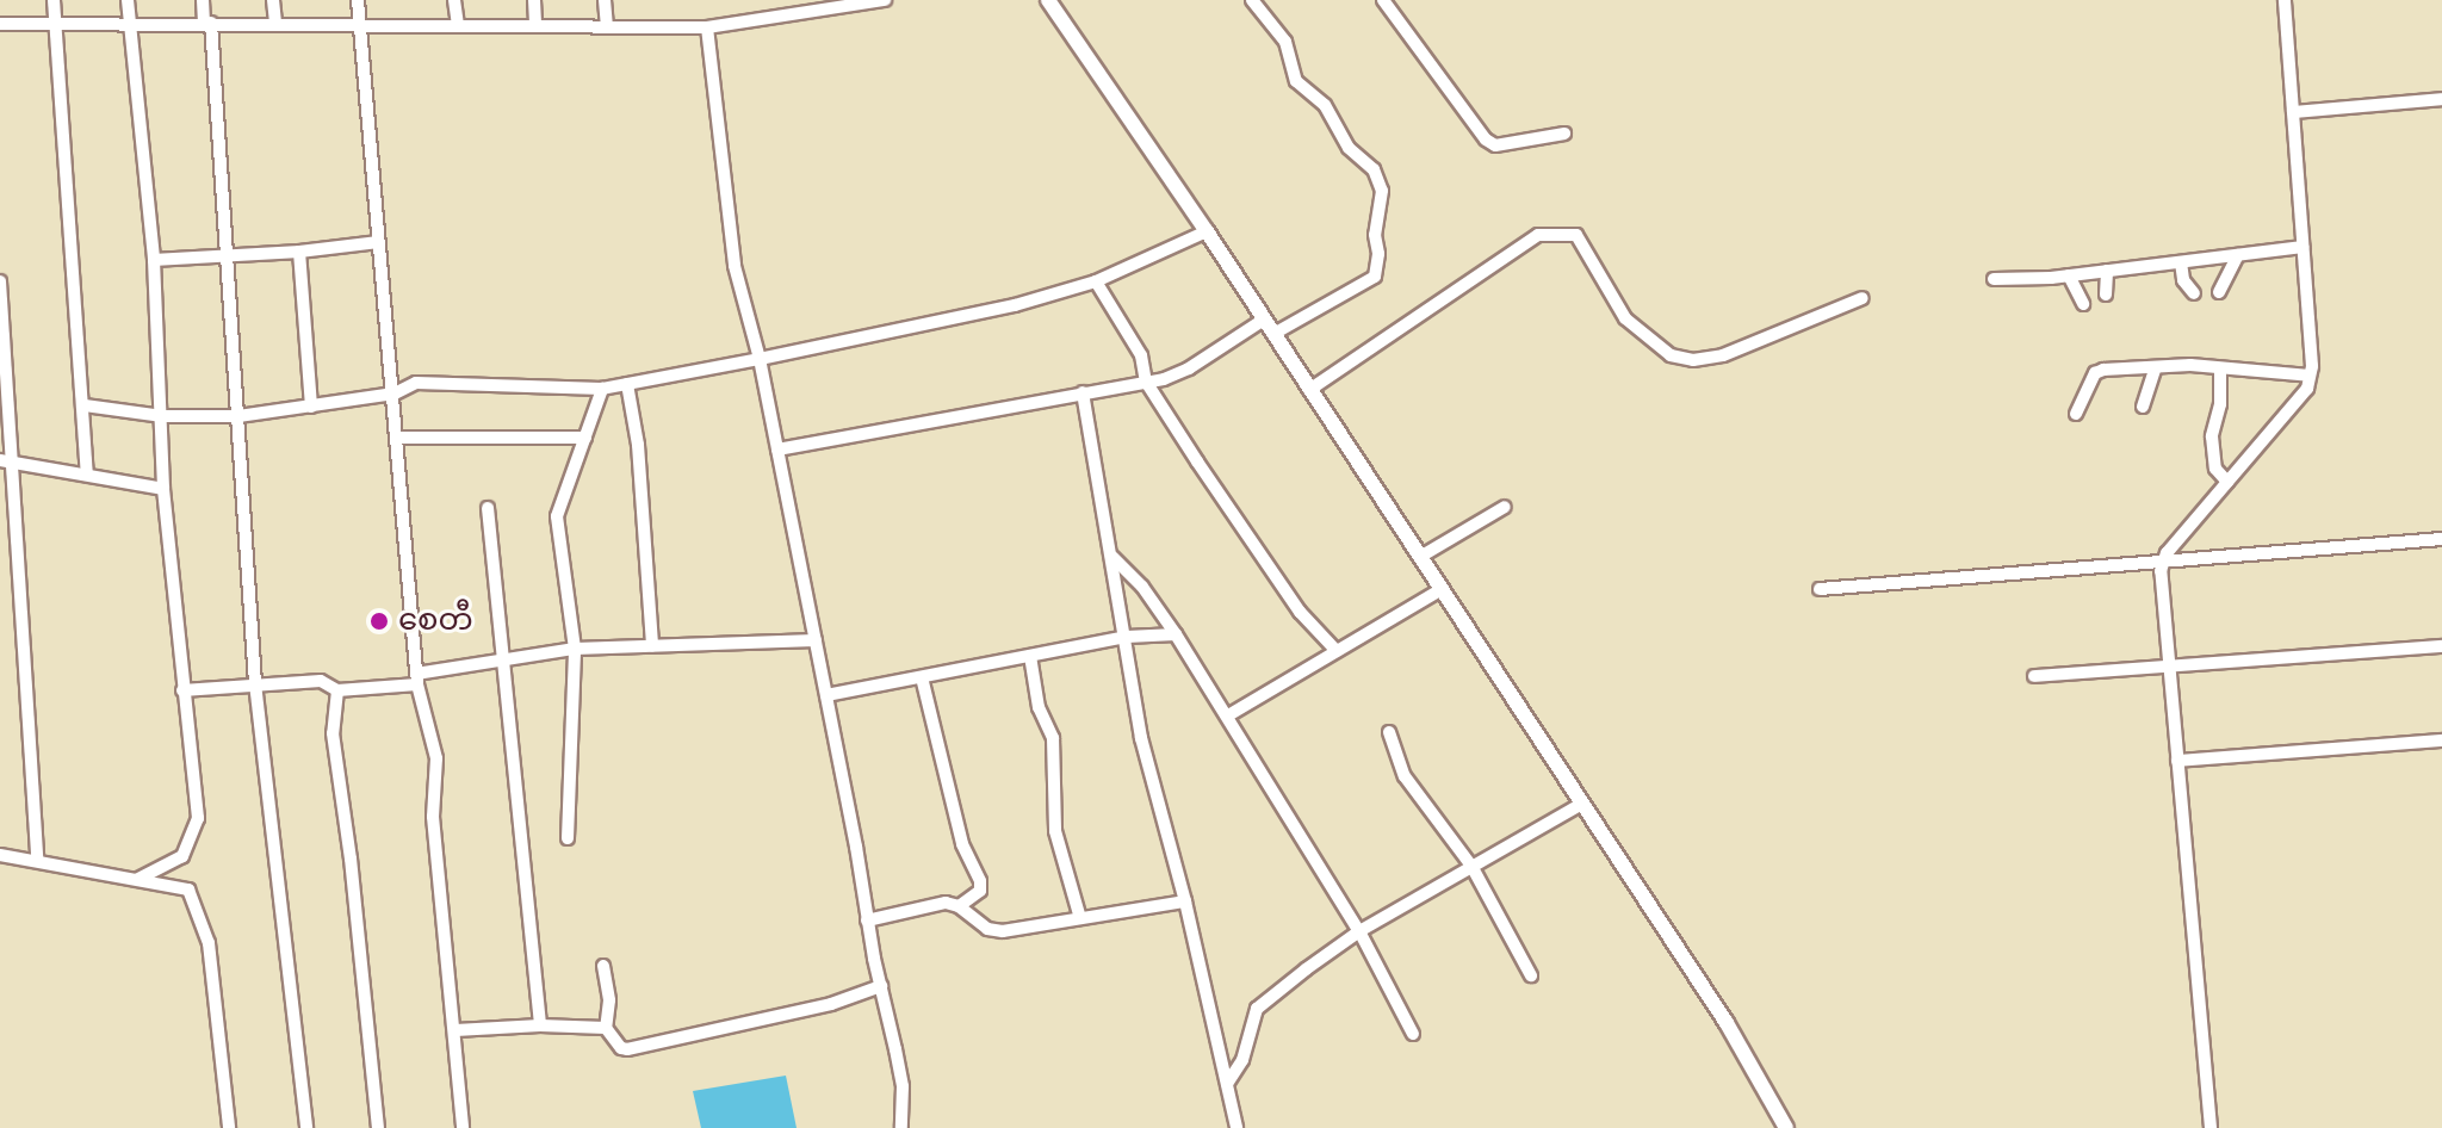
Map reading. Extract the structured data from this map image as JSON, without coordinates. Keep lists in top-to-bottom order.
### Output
{
  "places": ["စေတီ"]
}
